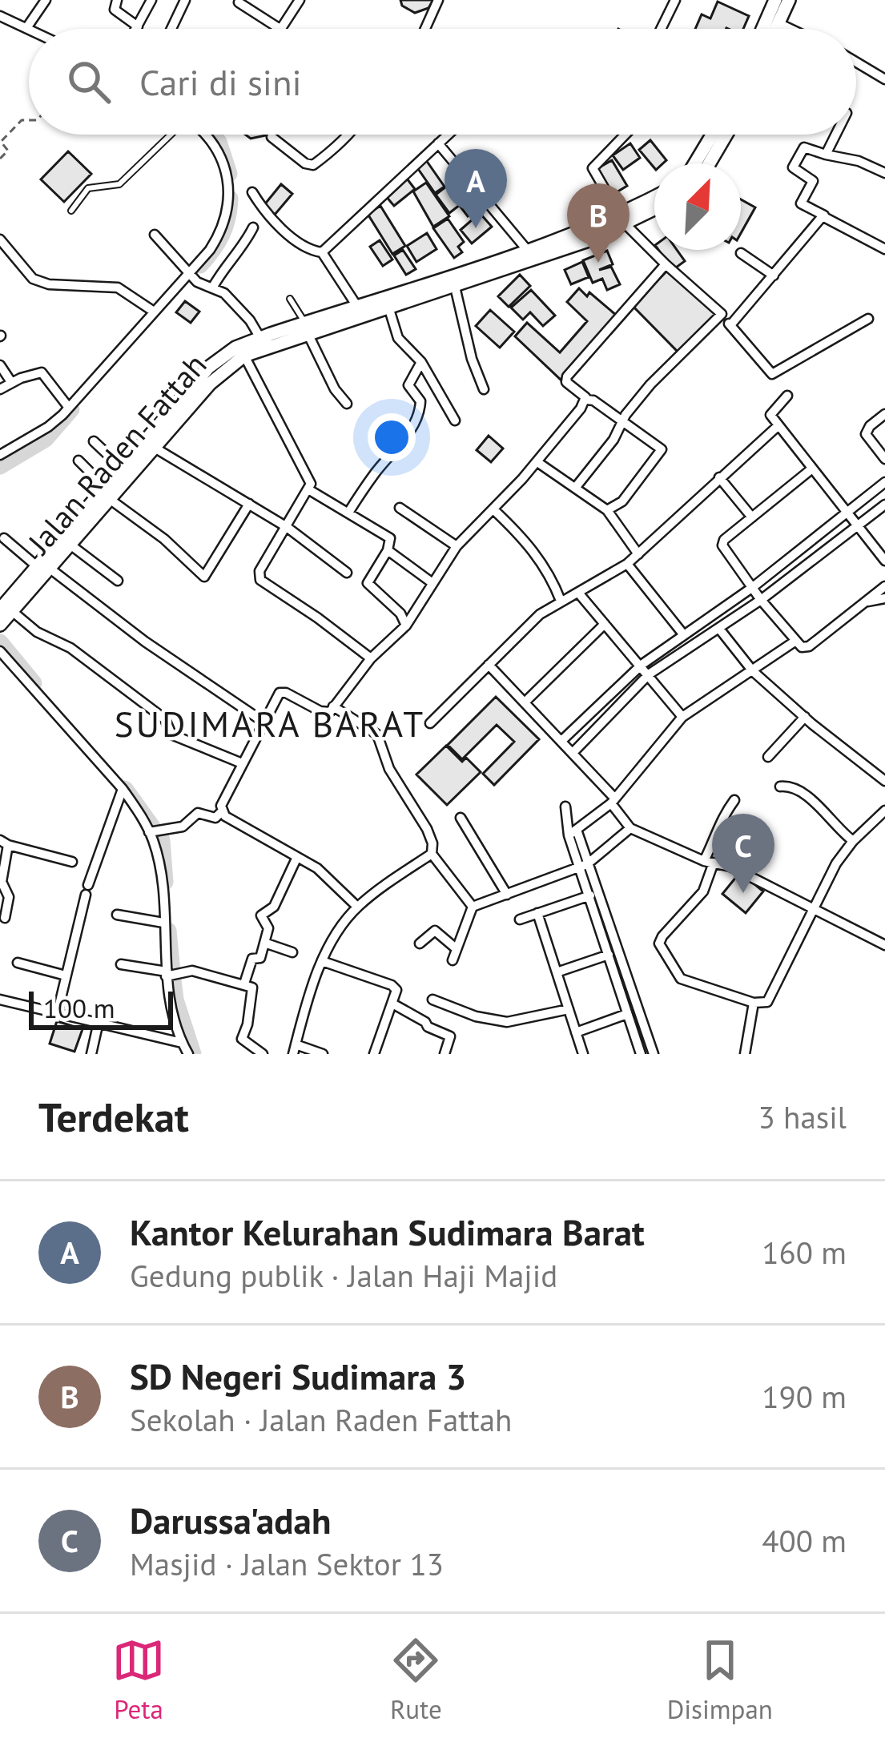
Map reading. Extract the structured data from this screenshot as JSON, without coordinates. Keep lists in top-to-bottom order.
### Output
{
  "streets": {
    "main road": ["Jalan Raden Fattah"]
  },
  "districts": ["SUDIMARA BARAT"],
  "scale_bar": "100 m",
  "north": "top right",
  "page": {
    "search": "Cari di sini",
    "pins": ["A", "B", "C"],
    "scale": "100 m",
    "heading": ["Terdekat", "3 hasil"],
    "list": [
      {
        "mark": "A",
        "name": "Kantor Kelurahan Sudimara Barat",
        "note": "Gedung publik · Jalan Haji Majid",
        "value": "160 m"
      },
      {
        "mark": "B",
        "name": "SD Negeri Sudimara 3",
        "note": "Sekolah · Jalan Raden Fattah",
        "value": "190 m"
      },
      {
        "mark": "C",
        "name": "Darussa'adah",
        "note": "Masjid · Jalan Sektor 13",
        "value": "400 m"
      }
    ],
    "nav": ["Peta", "Rute", "Disimpan"]
  }
}
